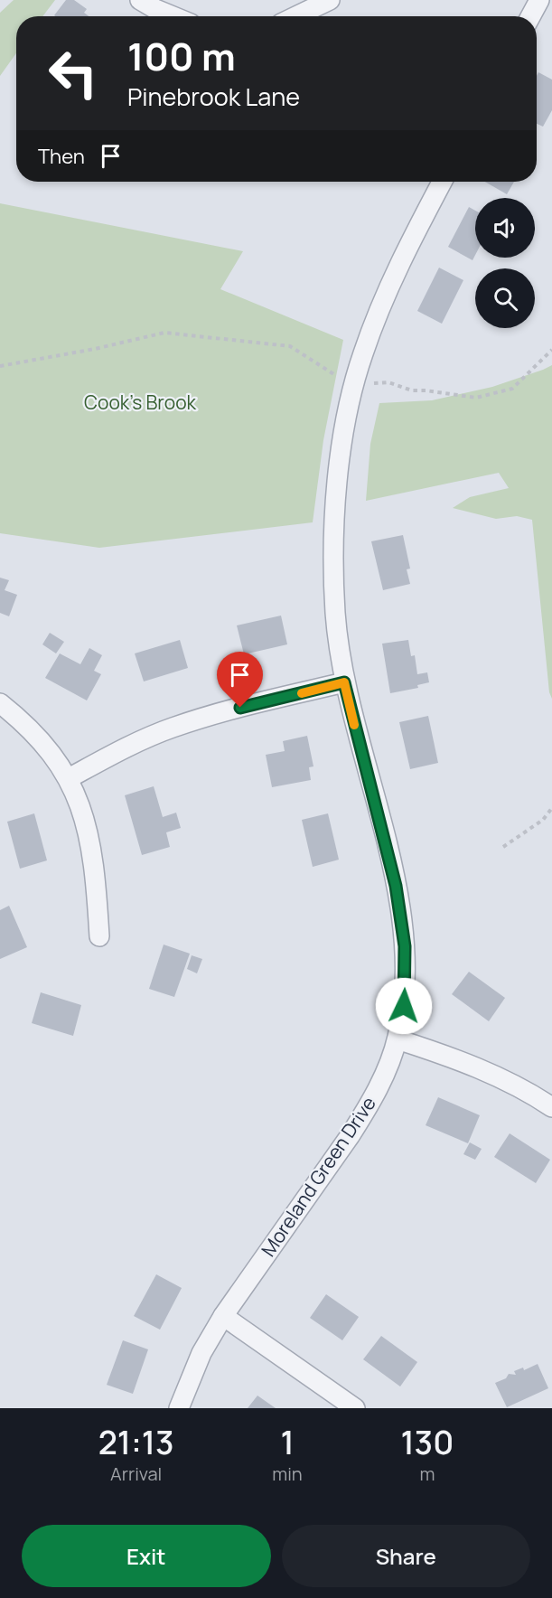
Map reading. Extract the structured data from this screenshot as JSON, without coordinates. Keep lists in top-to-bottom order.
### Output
{
  "streets": {
    "street": ["Moreland Green Drive"]
  },
  "parks": ["Cook's Brook"],
  "page": {
    "turn": ["100 m", "Pinebrook Lane"],
    "then": "Then",
    "eta": [
      "21:13",
      "Arrival",
      "1",
      "min",
      "130",
      "m"
    ],
    "buttons": ["Exit", "Share"]
  }
}
